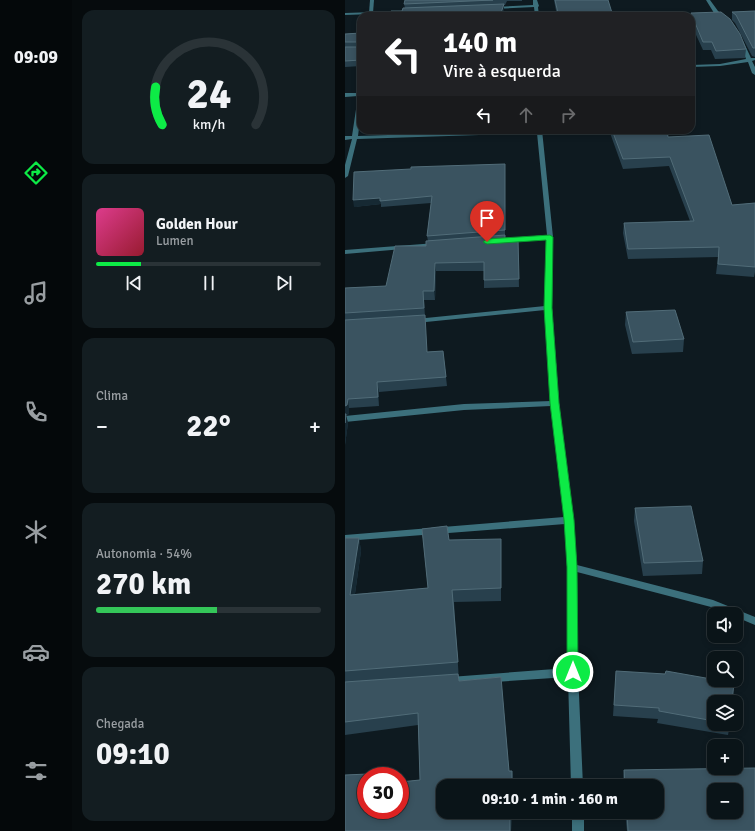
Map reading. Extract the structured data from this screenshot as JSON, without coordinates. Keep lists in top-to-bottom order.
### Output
{
  "page": {
    "tabs": "09:09",
    "turn": ["140 m", "Vire à esquerda"],
    "song": ["Golden Hour", "Lumen"],
    "tile": [
      "Clima",
      ["Autonomia · 54%", "270 km"],
      ["Chegada", "09:10"]
    ],
    "heat": ["−", "22°", "+"],
    "map_buttons": ["+", "−"],
    "limit": "30",
    "trip": "09:10 · 1 min · 160 m",
    "gauge": ["24", "km/h"]
  }
}
